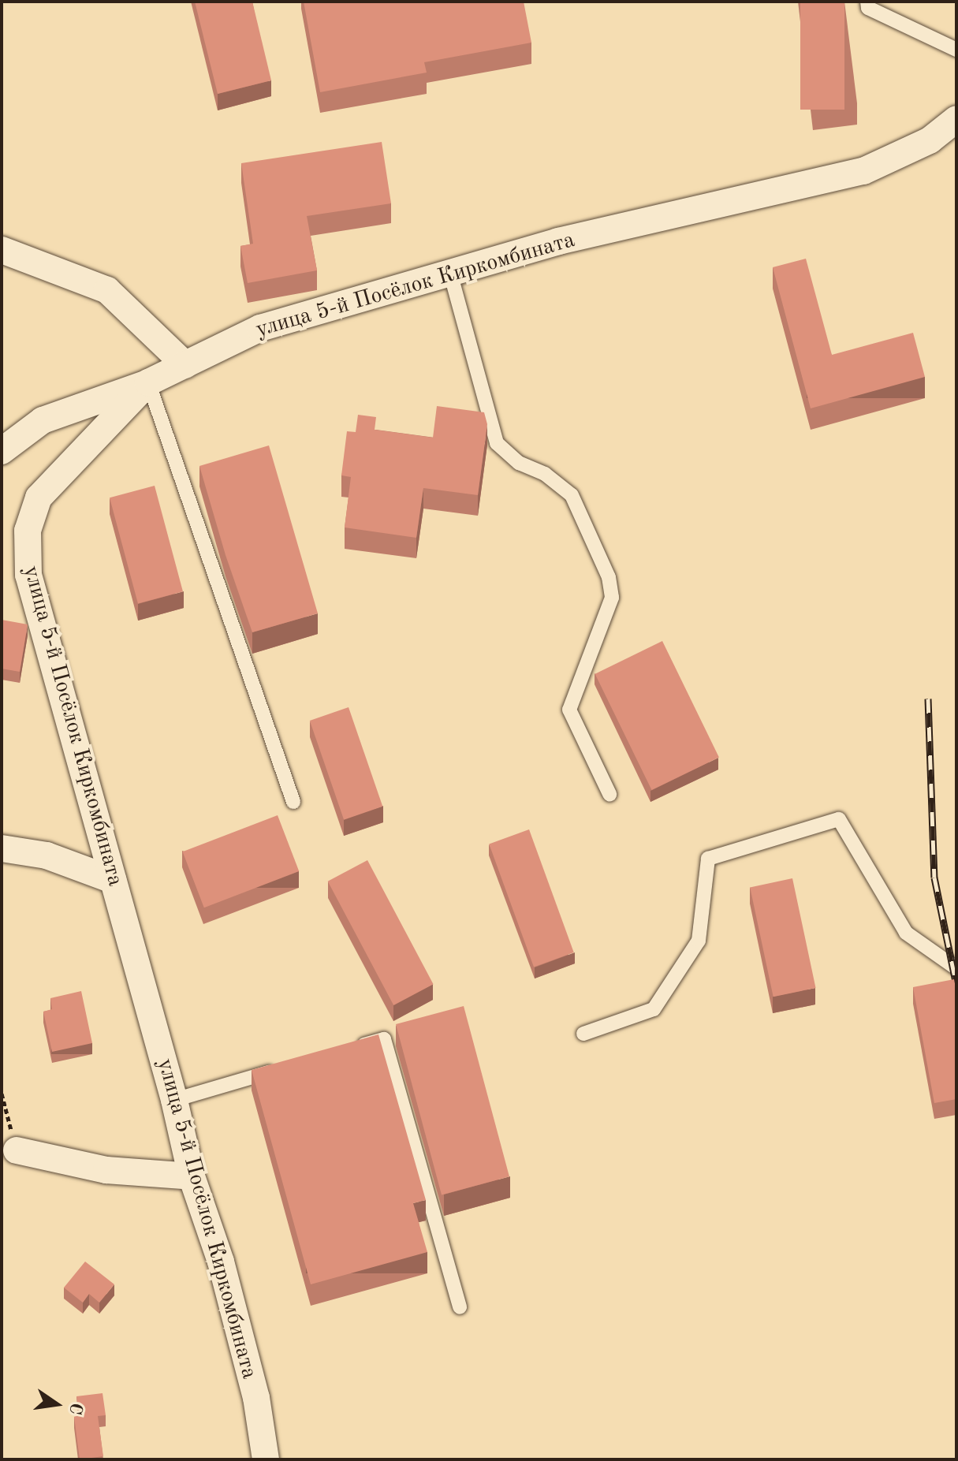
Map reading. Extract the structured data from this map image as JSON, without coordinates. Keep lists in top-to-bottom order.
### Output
{
  "streets": {
    "street": ["улица 5-й Посёлок Киркомбината"]
  },
  "north": "right"
}
